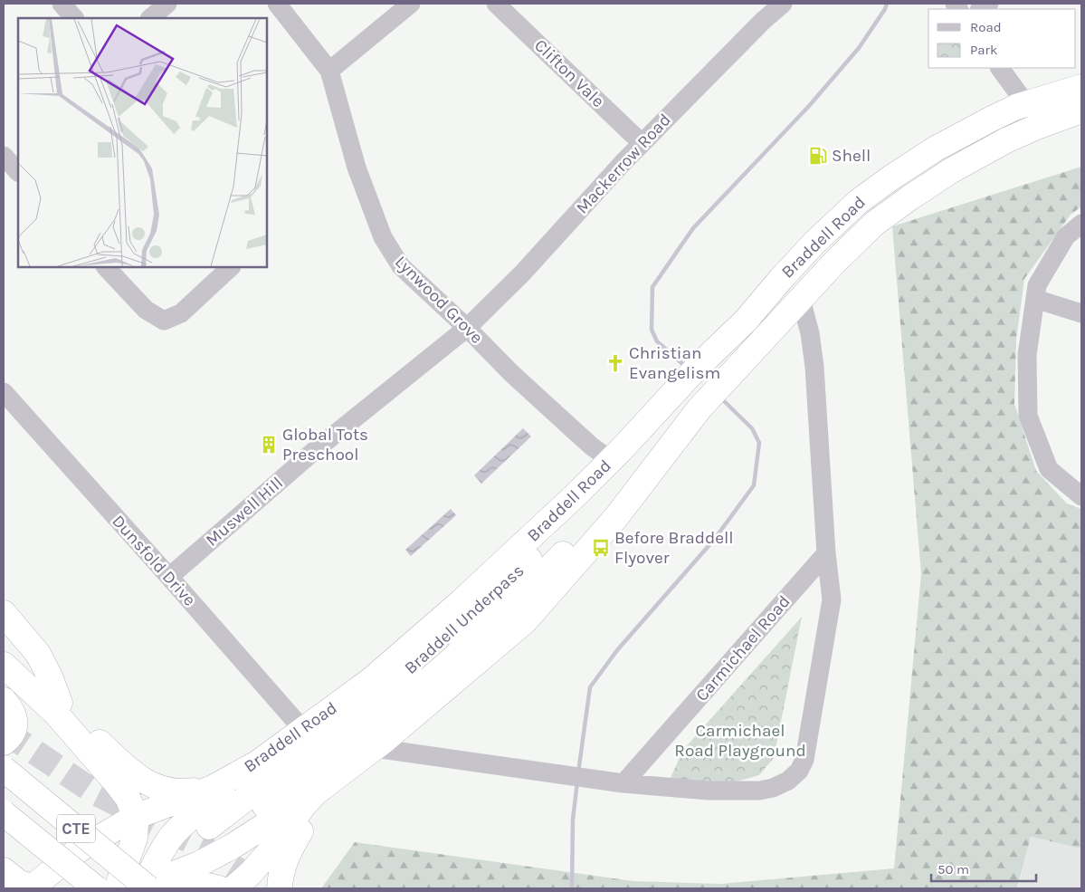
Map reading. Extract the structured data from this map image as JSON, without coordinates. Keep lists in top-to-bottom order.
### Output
{
  "streets": {
    "highway": ["Braddell Road", "Braddell Underpass", "CTE"],
    "street": [
      "Clifton Vale",
      "Mackerrow Road",
      "Lynwood Grove",
      "Muswell Hill",
      "Dunsfold Drive",
      "Carmichael Road"
    ]
  },
  "crossings": [
    ["Clifton Vale", "Mackerrow Road"],
    ["Mackerrow Road", "Lynwood Grove"],
    ["Mackerrow Road", "Muswell Hill"],
    ["Braddell Road", "Lynwood Grove"],
    ["Braddell Road", "Dunsfold Drive"],
    ["Braddell Road", "Braddell Underpass"],
    ["Lynwood Grove", "Muswell Hill"],
    ["Muswell Hill", "Dunsfold Drive"]
  ],
  "parks": ["Carmichael Road Playground"],
  "places": {
    "fuel station": ["Shell"],
    "church": ["Christian Evangelism"],
    "building": ["Global Tots Preschool"],
    "bus stop": ["Before Braddell Flyover"]
  },
  "legend": ["Road", "Park"],
  "scale_bar": "50 m"
}
